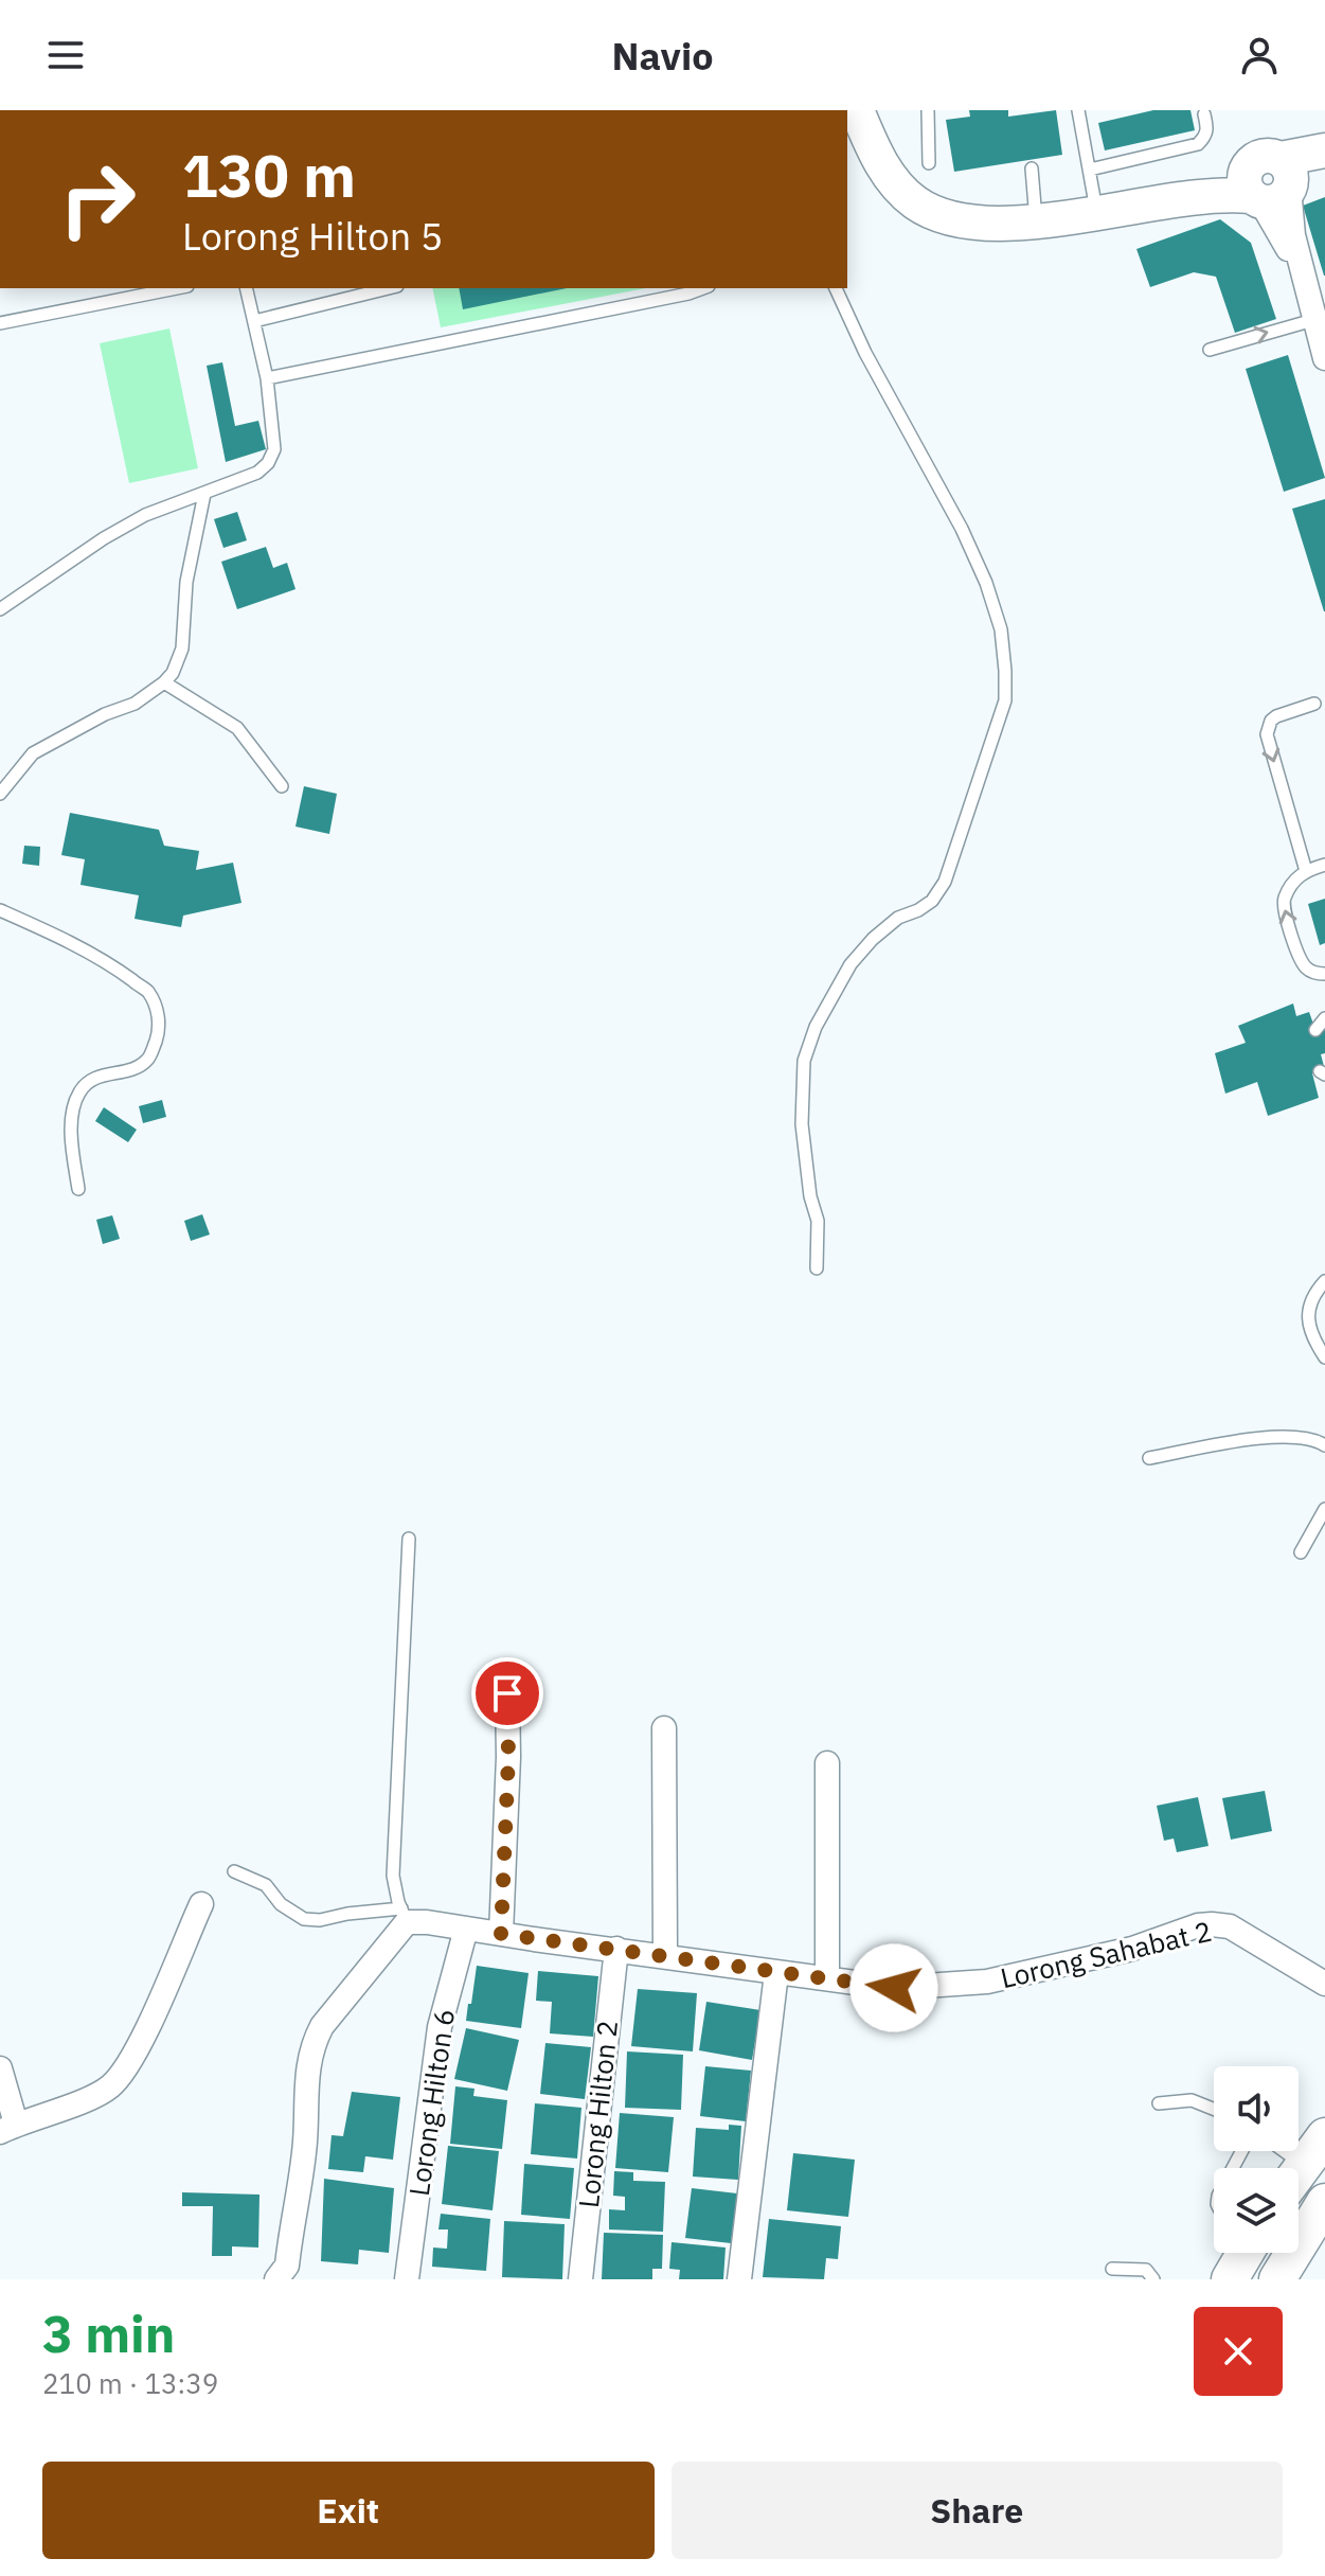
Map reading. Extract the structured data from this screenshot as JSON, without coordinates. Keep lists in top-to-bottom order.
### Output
{
  "streets": {
    "street": ["Lorong Sahabat 2", "Lorong Hilton 6", "Lorong Hilton 2"]
  },
  "crossings": [
    ["Lorong Sahabat 2", "Lorong Hilton 6"],
    ["Lorong Sahabat 2", "Lorong Hilton 2"]
  ],
  "page": {
    "header": "Navio",
    "turn": ["130 m", "Lorong Hilton 5"],
    "heading": ["3 min", "210 m · 13:39"],
    "buttons": ["Exit", "Share"]
  }
}
